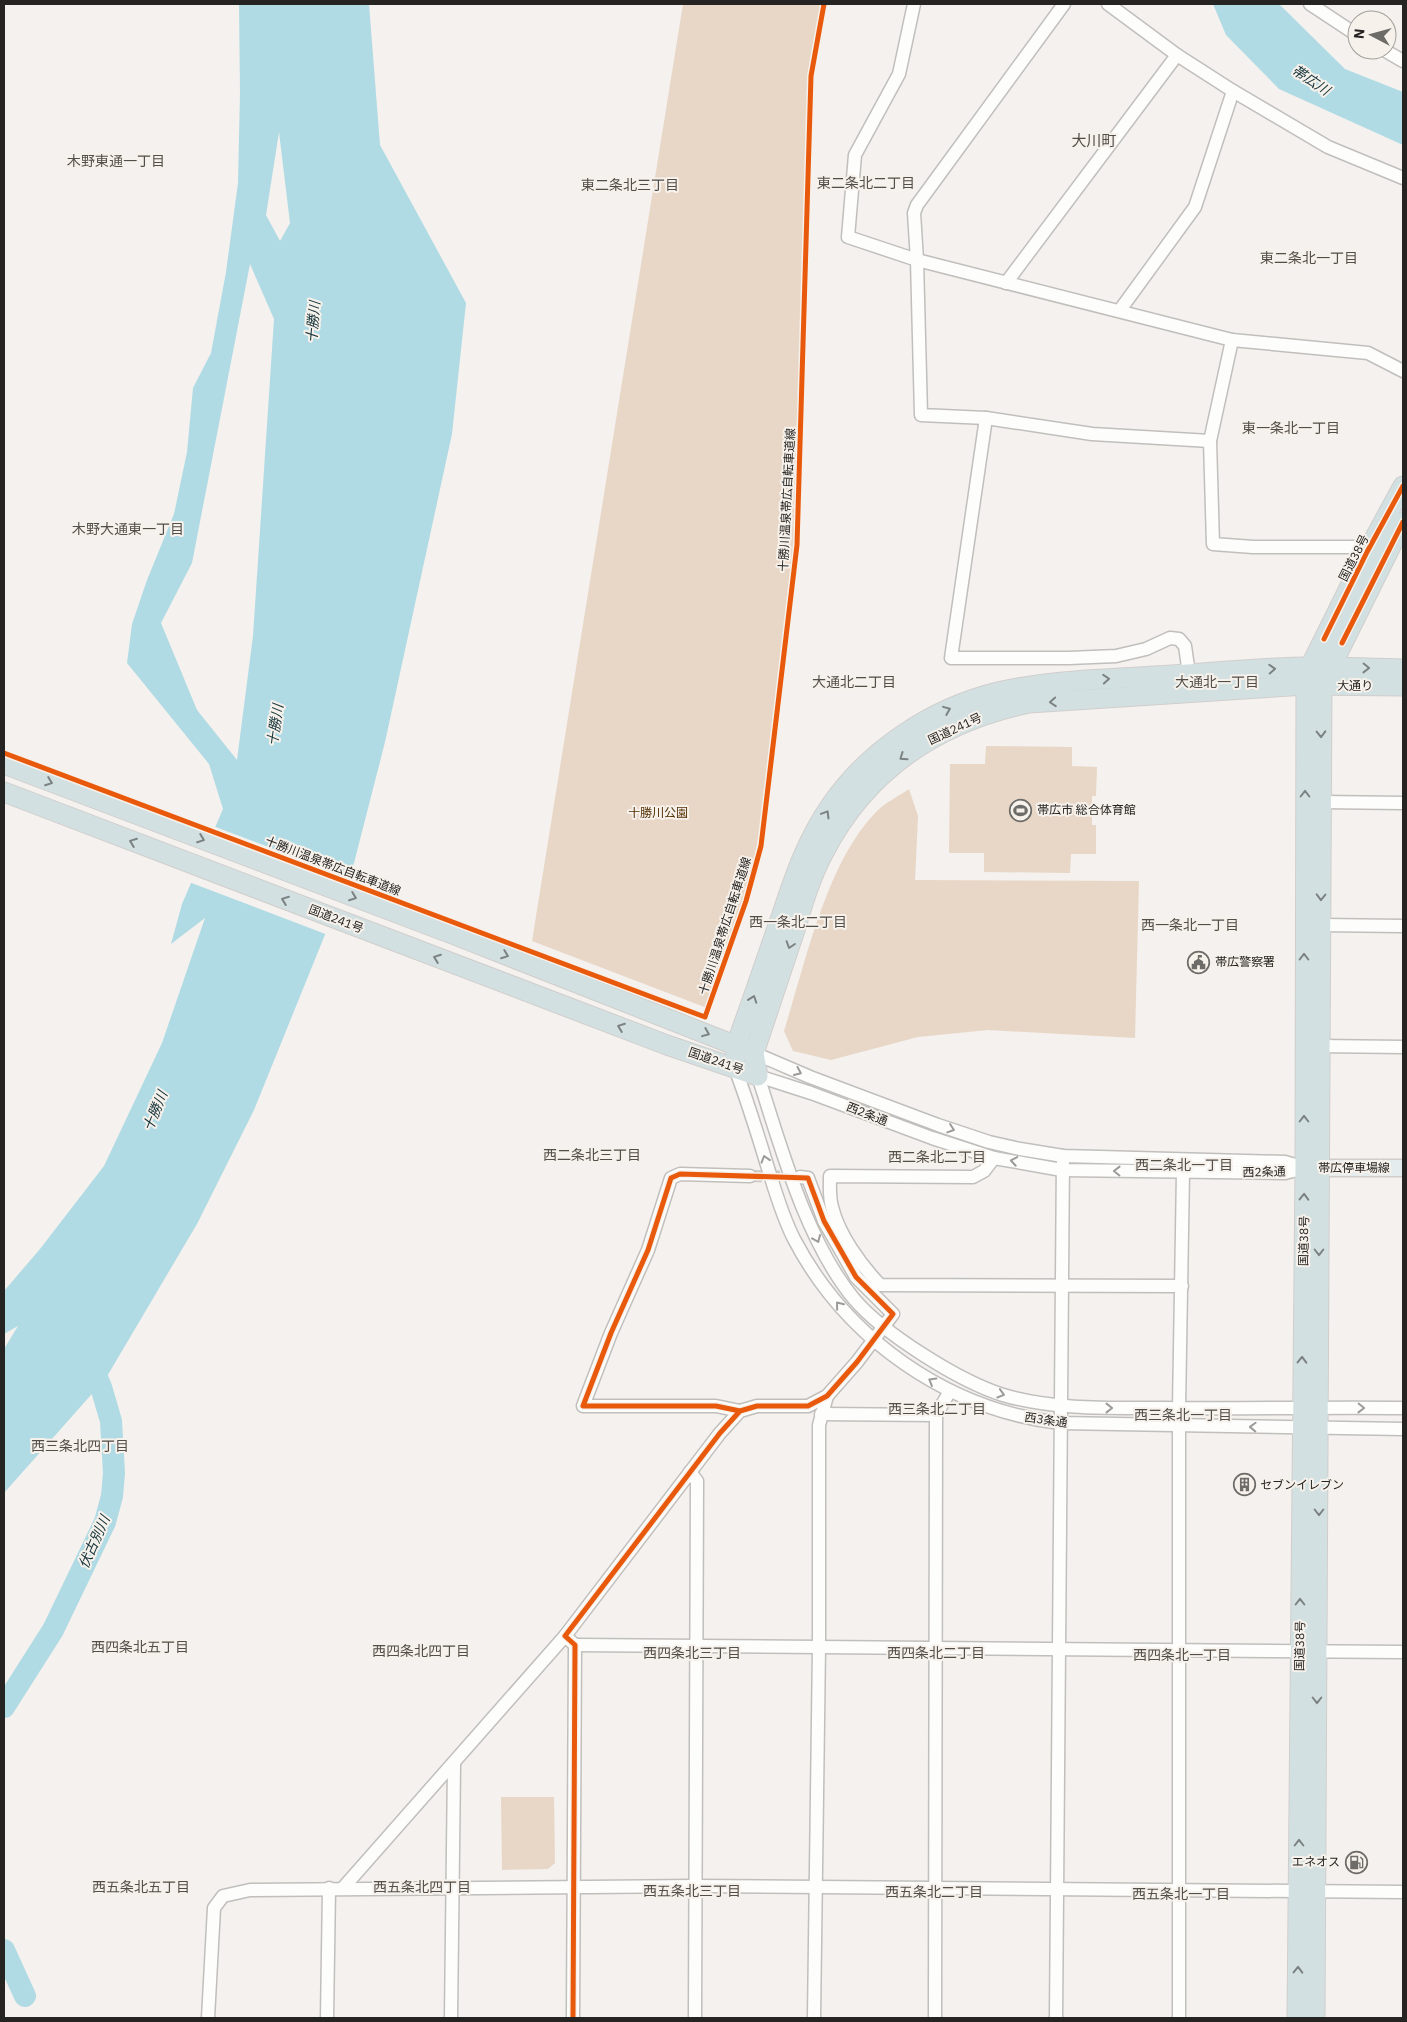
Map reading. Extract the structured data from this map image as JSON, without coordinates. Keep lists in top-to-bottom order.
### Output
{
  "streets": {
    "highway": ["国道38号", "大通り", "国道241号"],
    "main road": ["帯広停車場線"],
    "street": ["西2条通", "西3条通"],
    "cycle path": ["十勝川温泉帯広自転車道線"]
  },
  "crossings": [
    ["国道38号", "大通り"],
    ["国道38号", "国道241号"],
    ["国道38号", "西2条通"],
    ["国道38号", "帯広停車場線"],
    ["国道38号", "西3条通"],
    ["大通り", "国道241号"],
    ["国道241号", "西2条通"],
    ["国道241号", "西3条通"],
    ["西2条通", "帯広停車場線"],
    ["西2条通", "西3条通"]
  ],
  "districts": [
    "大川町",
    "木野東通一丁目",
    "東二条北二丁目",
    "東二条北三丁目",
    "東二条北一丁目",
    "東一条北一丁目",
    "木野大通東一丁目",
    "大通北二丁目",
    "大通北一丁目",
    "西一条北二丁目",
    "西一条北一丁目",
    "西二条北三丁目",
    "西二条北二丁目",
    "西二条北一丁目",
    "西三条北二丁目",
    "西三条北一丁目",
    "西三条北四丁目",
    "西四条北五丁目",
    "西四条北四丁目",
    "西四条北三丁目",
    "西四条北二丁目",
    "西四条北一丁目",
    "西五条北五丁目",
    "西五条北四丁目",
    "西五条北三丁目",
    "西五条北二丁目",
    "西五条北一丁目"
  ],
  "water": ["帯広川", "十勝川", "伏古別川"],
  "parks": ["十勝川公園"],
  "places": {
    "sports": ["帯広市 総合体育館"],
    "public building": ["帯広警察署"],
    "building": ["セブンイレブン"],
    "fuel station": ["エネオス"]
  },
  "north": "left"
}
